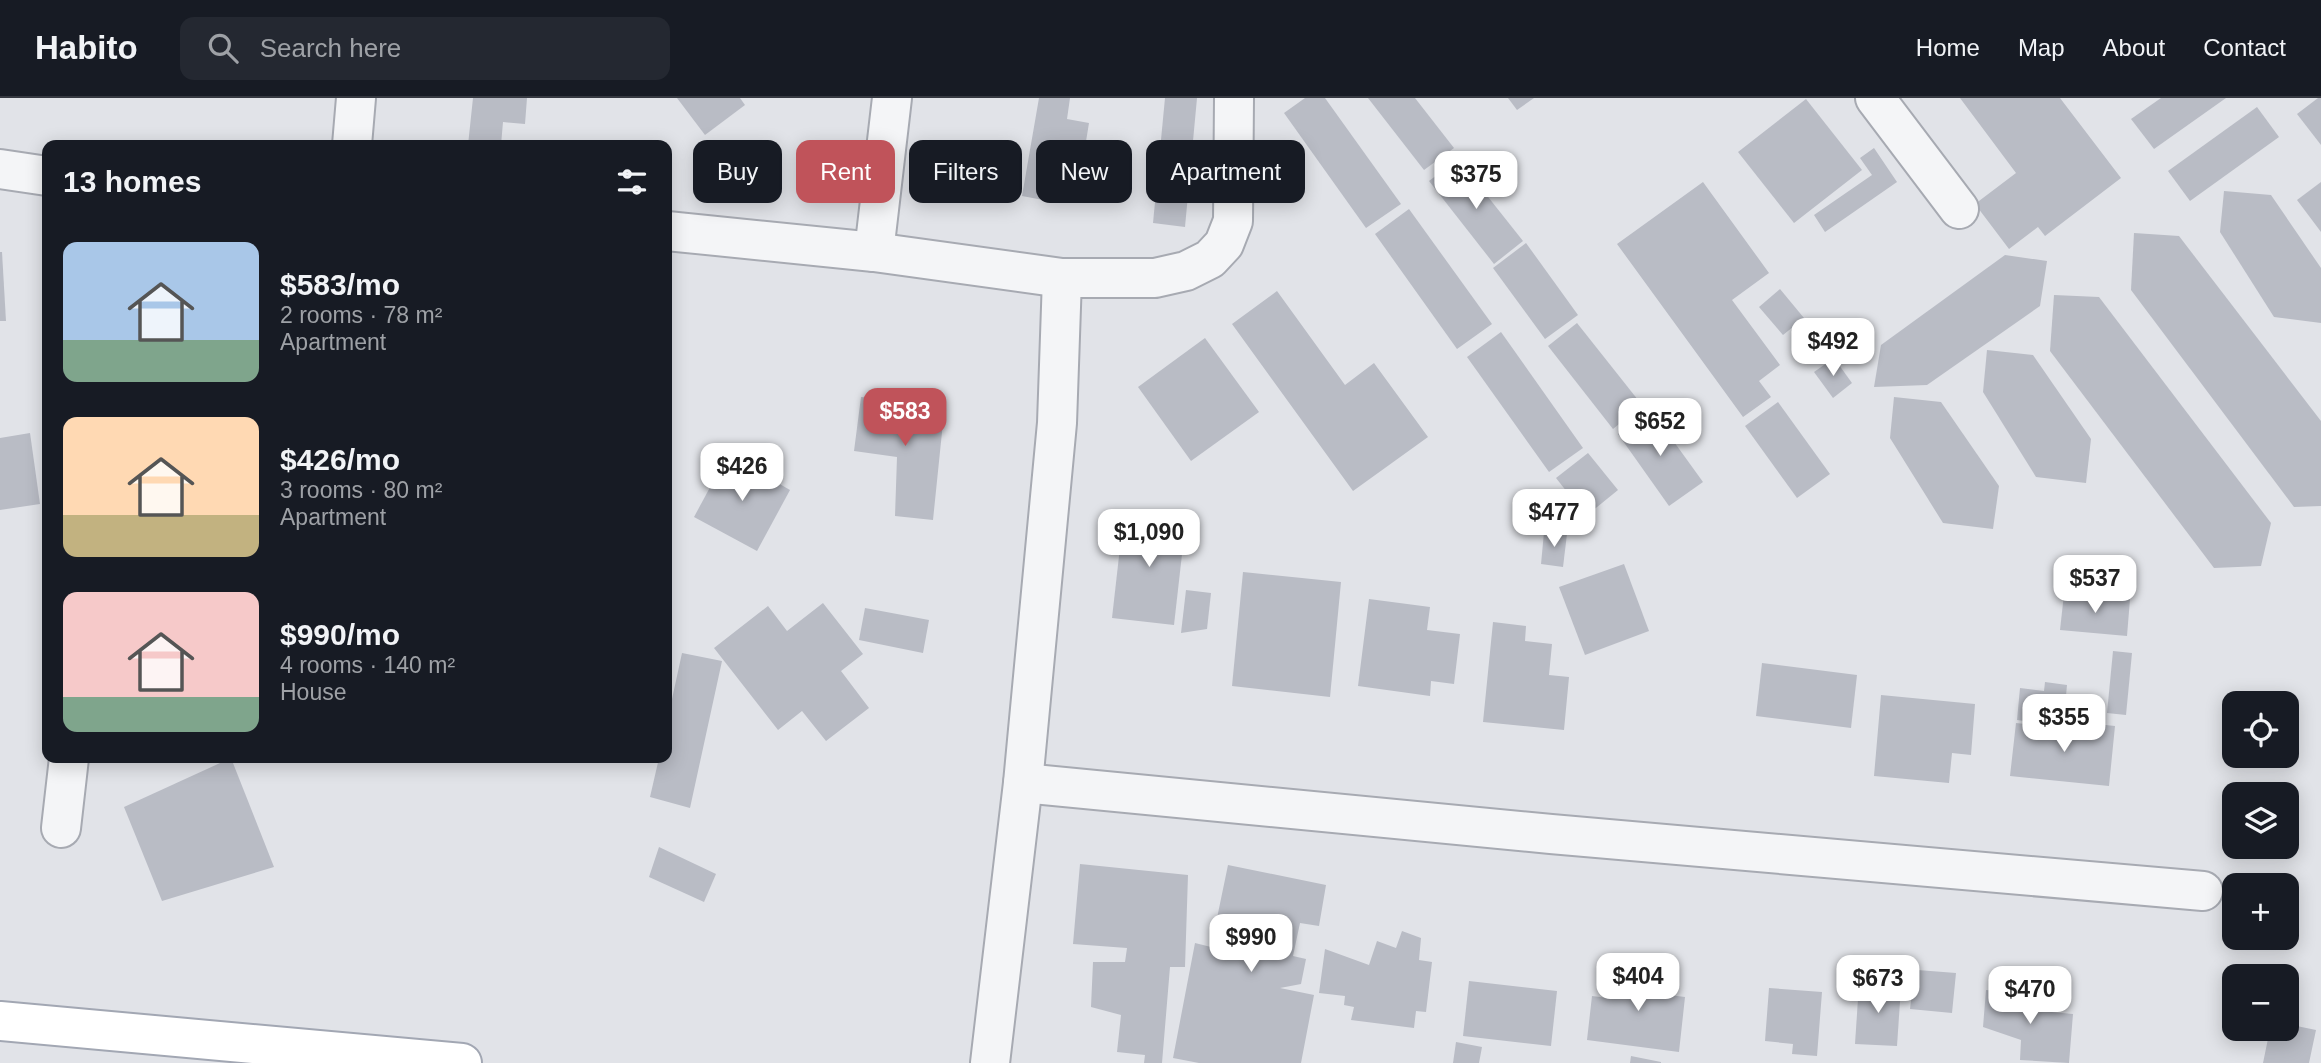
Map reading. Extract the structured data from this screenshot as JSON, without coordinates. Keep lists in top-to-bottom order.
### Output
{
  "page": {
    "header": "Habito",
    "search": "Search here",
    "nav": [
      "Home",
      "Map",
      "About",
      "Contact"
    ],
    "chip": [
      "Buy",
      "Rent",
      "Filters",
      "New",
      "Apartment"
    ],
    "heading": "13 homes",
    "price": [
      "$375",
      "$492",
      "$583",
      "$652",
      "$426",
      "$477",
      "$1,090",
      "$537",
      "$355",
      "$990",
      "$404",
      "$673",
      "$470"
    ],
    "list": [
      {
        "name": "$583/mo",
        "note": "2 rooms · 78 m² · Apartment"
      },
      {
        "name": "$426/mo",
        "note": "3 rooms · 80 m² · Apartment"
      },
      {
        "name": "$990/mo",
        "note": "4 rooms · 140 m² · House"
      }
    ],
    "map_buttons": ["+", "−"]
  }
}
